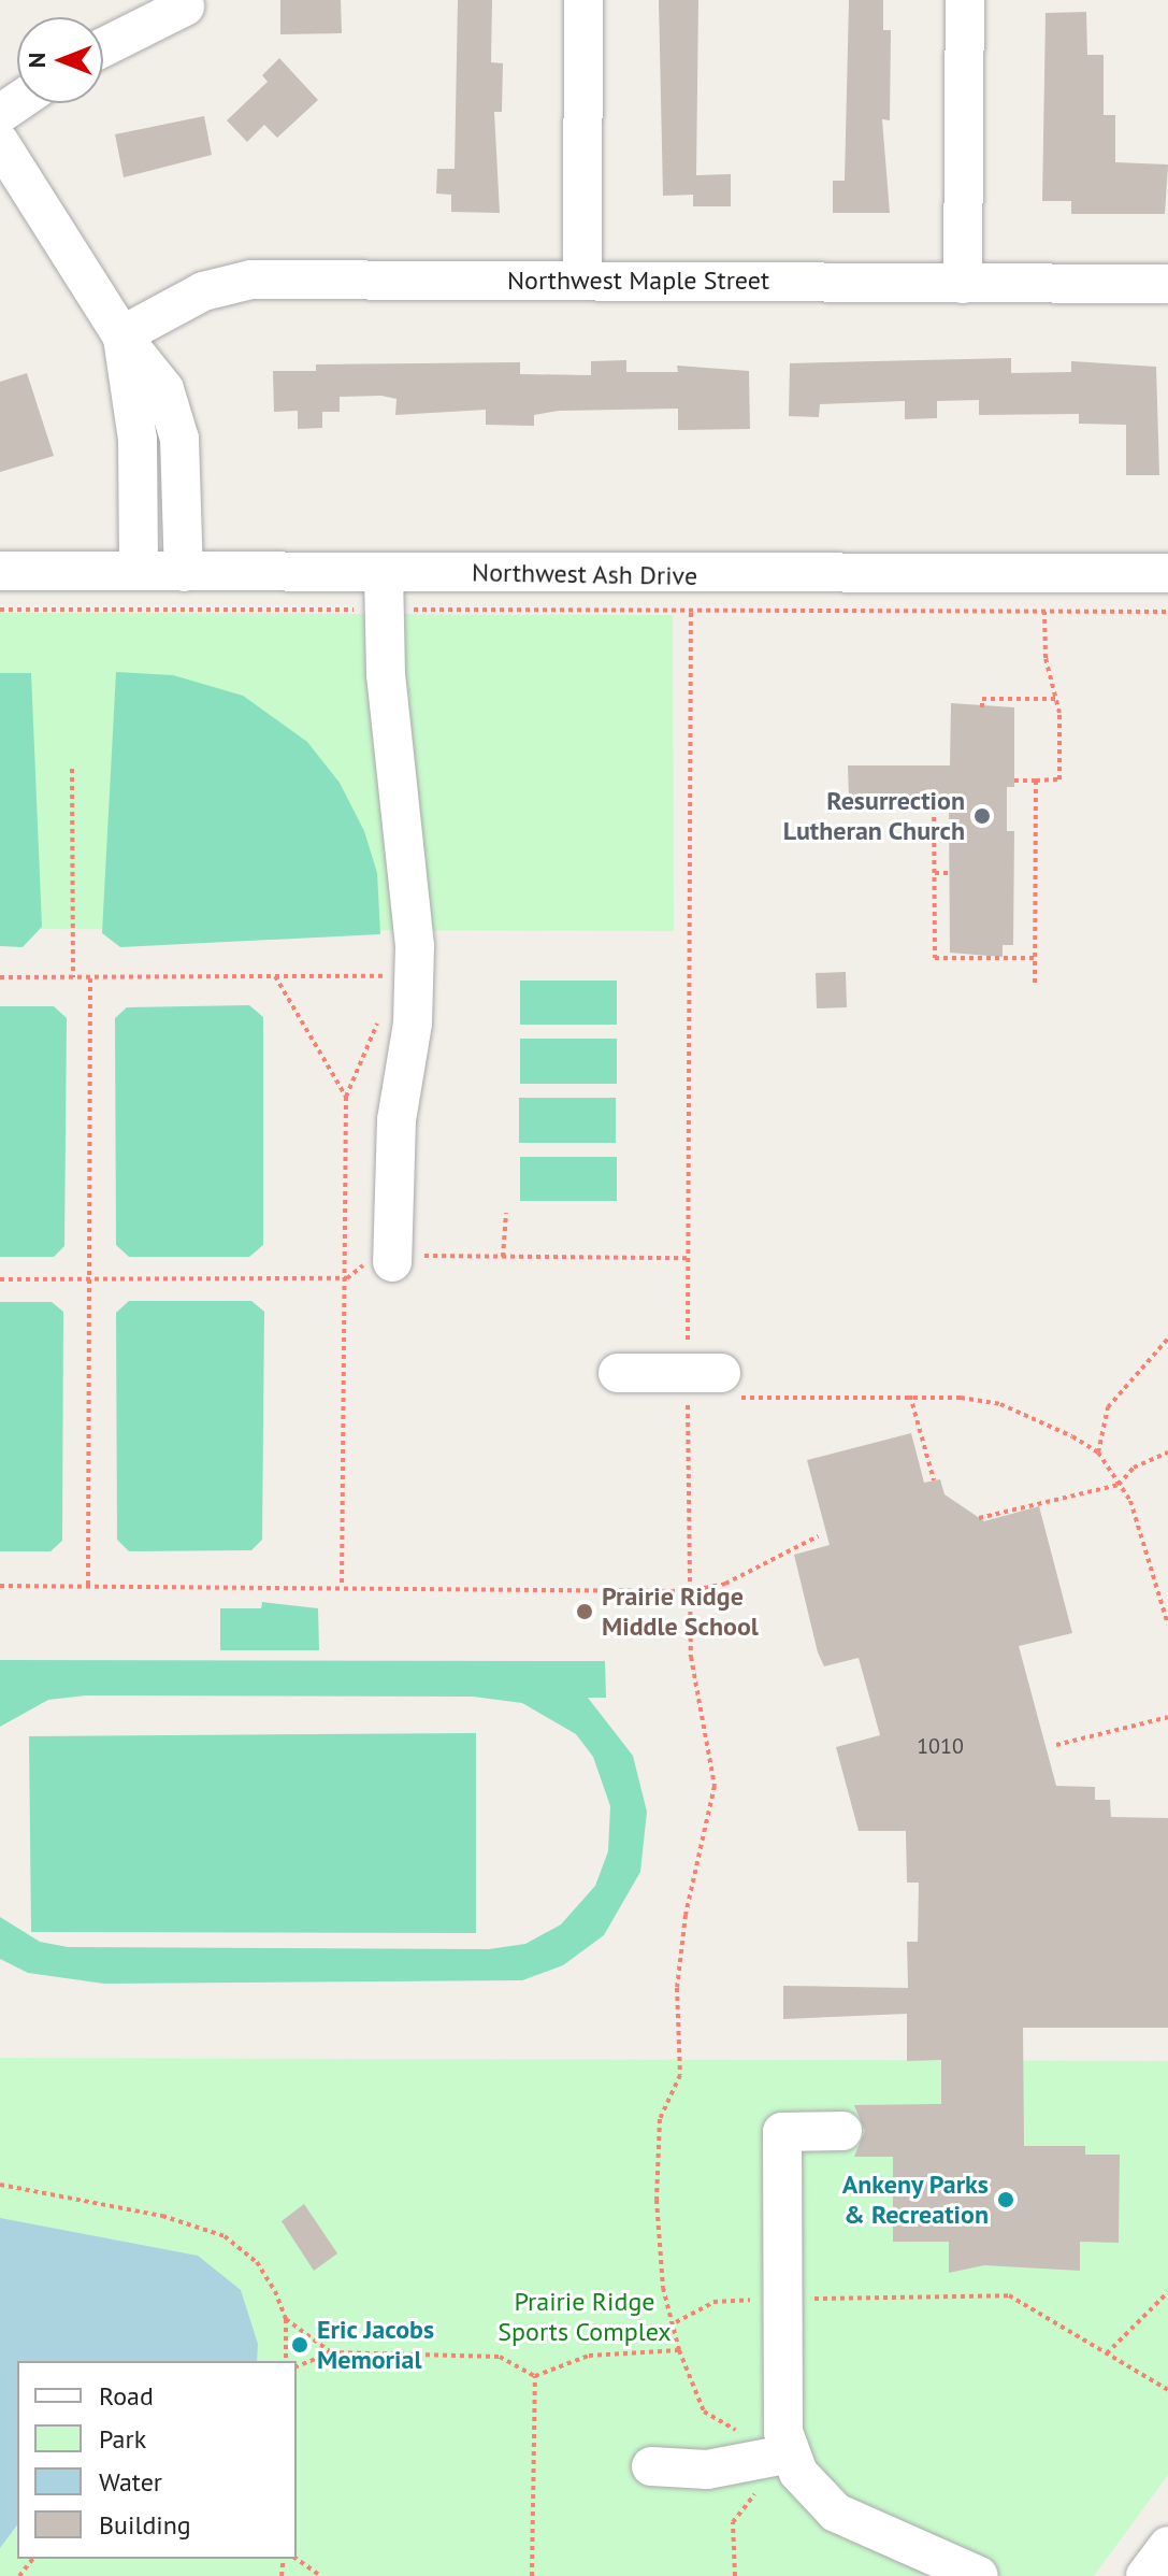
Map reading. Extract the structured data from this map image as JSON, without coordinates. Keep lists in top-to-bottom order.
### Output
{
  "streets": {
    "street": ["Northwest Maple Street", "Northwest Ash Drive"]
  },
  "parks": ["Prairie Ridge Sports Complex"],
  "places": [
    "Resurrection Lutheran Church",
    "Prairie Ridge Middle School",
    "Ankeny Parks & Recreation",
    "Eric Jacobs Memorial"
  ],
  "house_numbers": ["1010"],
  "legend": [
    "Road",
    "Park",
    "Water",
    "Building"
  ],
  "north": "left"
}
